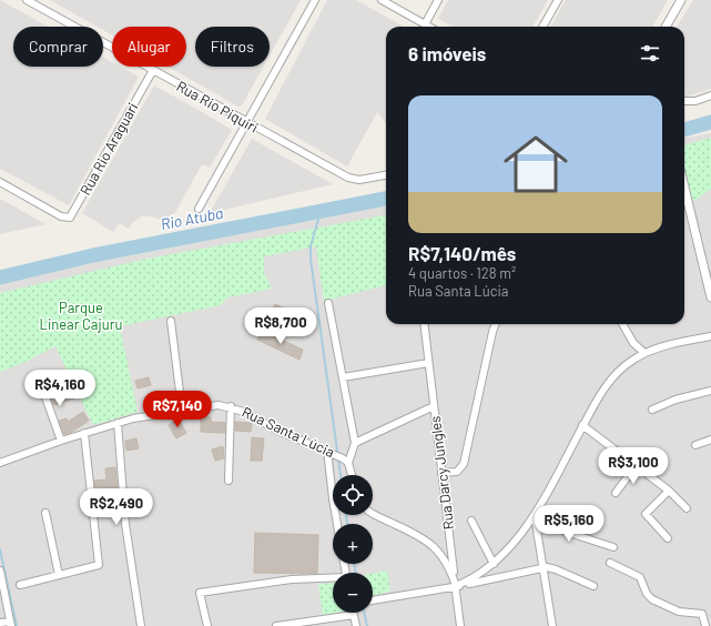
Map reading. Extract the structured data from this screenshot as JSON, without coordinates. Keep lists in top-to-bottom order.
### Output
{
  "streets": {
    "street": [
      "Rua Rio Piquiri",
      "Rua Rio Araguari",
      "Rua Santa Lúcia",
      "Rua Darcy Jungles"
    ]
  },
  "crossings": [
    ["Rua Rio Piquiri", "Rua Rio Araguari"]
  ],
  "water": ["Rio Atuba"],
  "parks": ["Parque Linear Cajuru"],
  "page": {
    "chip": ["Comprar", "Alugar", "Filtros"],
    "heading": "6 imóveis",
    "list": [
      {
        "name": "R$7,140/mês",
        "note": "4 quartos · 128 m² · Rua Santa Lúcia"
      }
    ],
    "price": [
      "R$8,700",
      "R$4,160",
      "R$7,140",
      "R$3,100",
      "R$2,490",
      "R$5,160"
    ],
    "map_buttons": ["+", "−"]
  }
}
